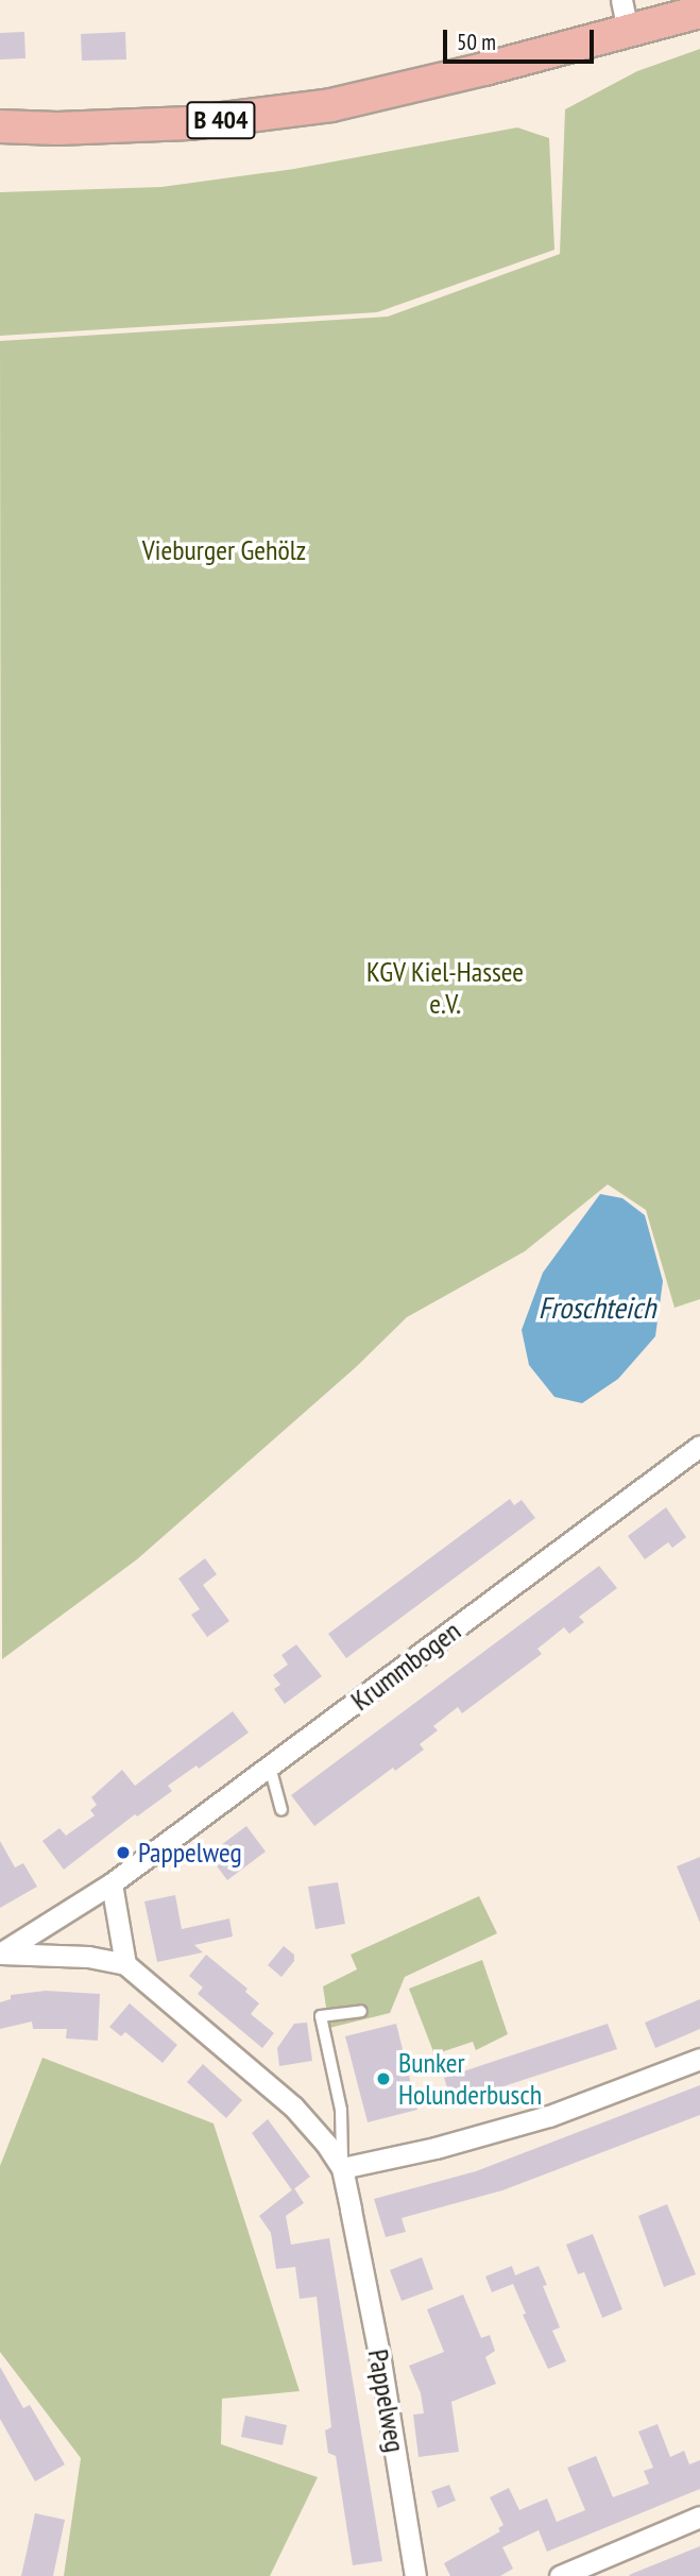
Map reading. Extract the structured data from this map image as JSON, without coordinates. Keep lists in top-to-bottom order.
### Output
{
  "streets": {
    "main road": ["B 404"],
    "street": ["Krummbogen", "Pappelweg"]
  },
  "crossings": [
    ["Krummbogen", "Pappelweg"]
  ],
  "water": ["Froschteich"],
  "parks": ["Vieburger Gehölz", "KGV Kiel-Hassee e.V."],
  "places": ["Pappelweg", "Bunker Holunderbusch"],
  "scale_bar": "50 m"
}
